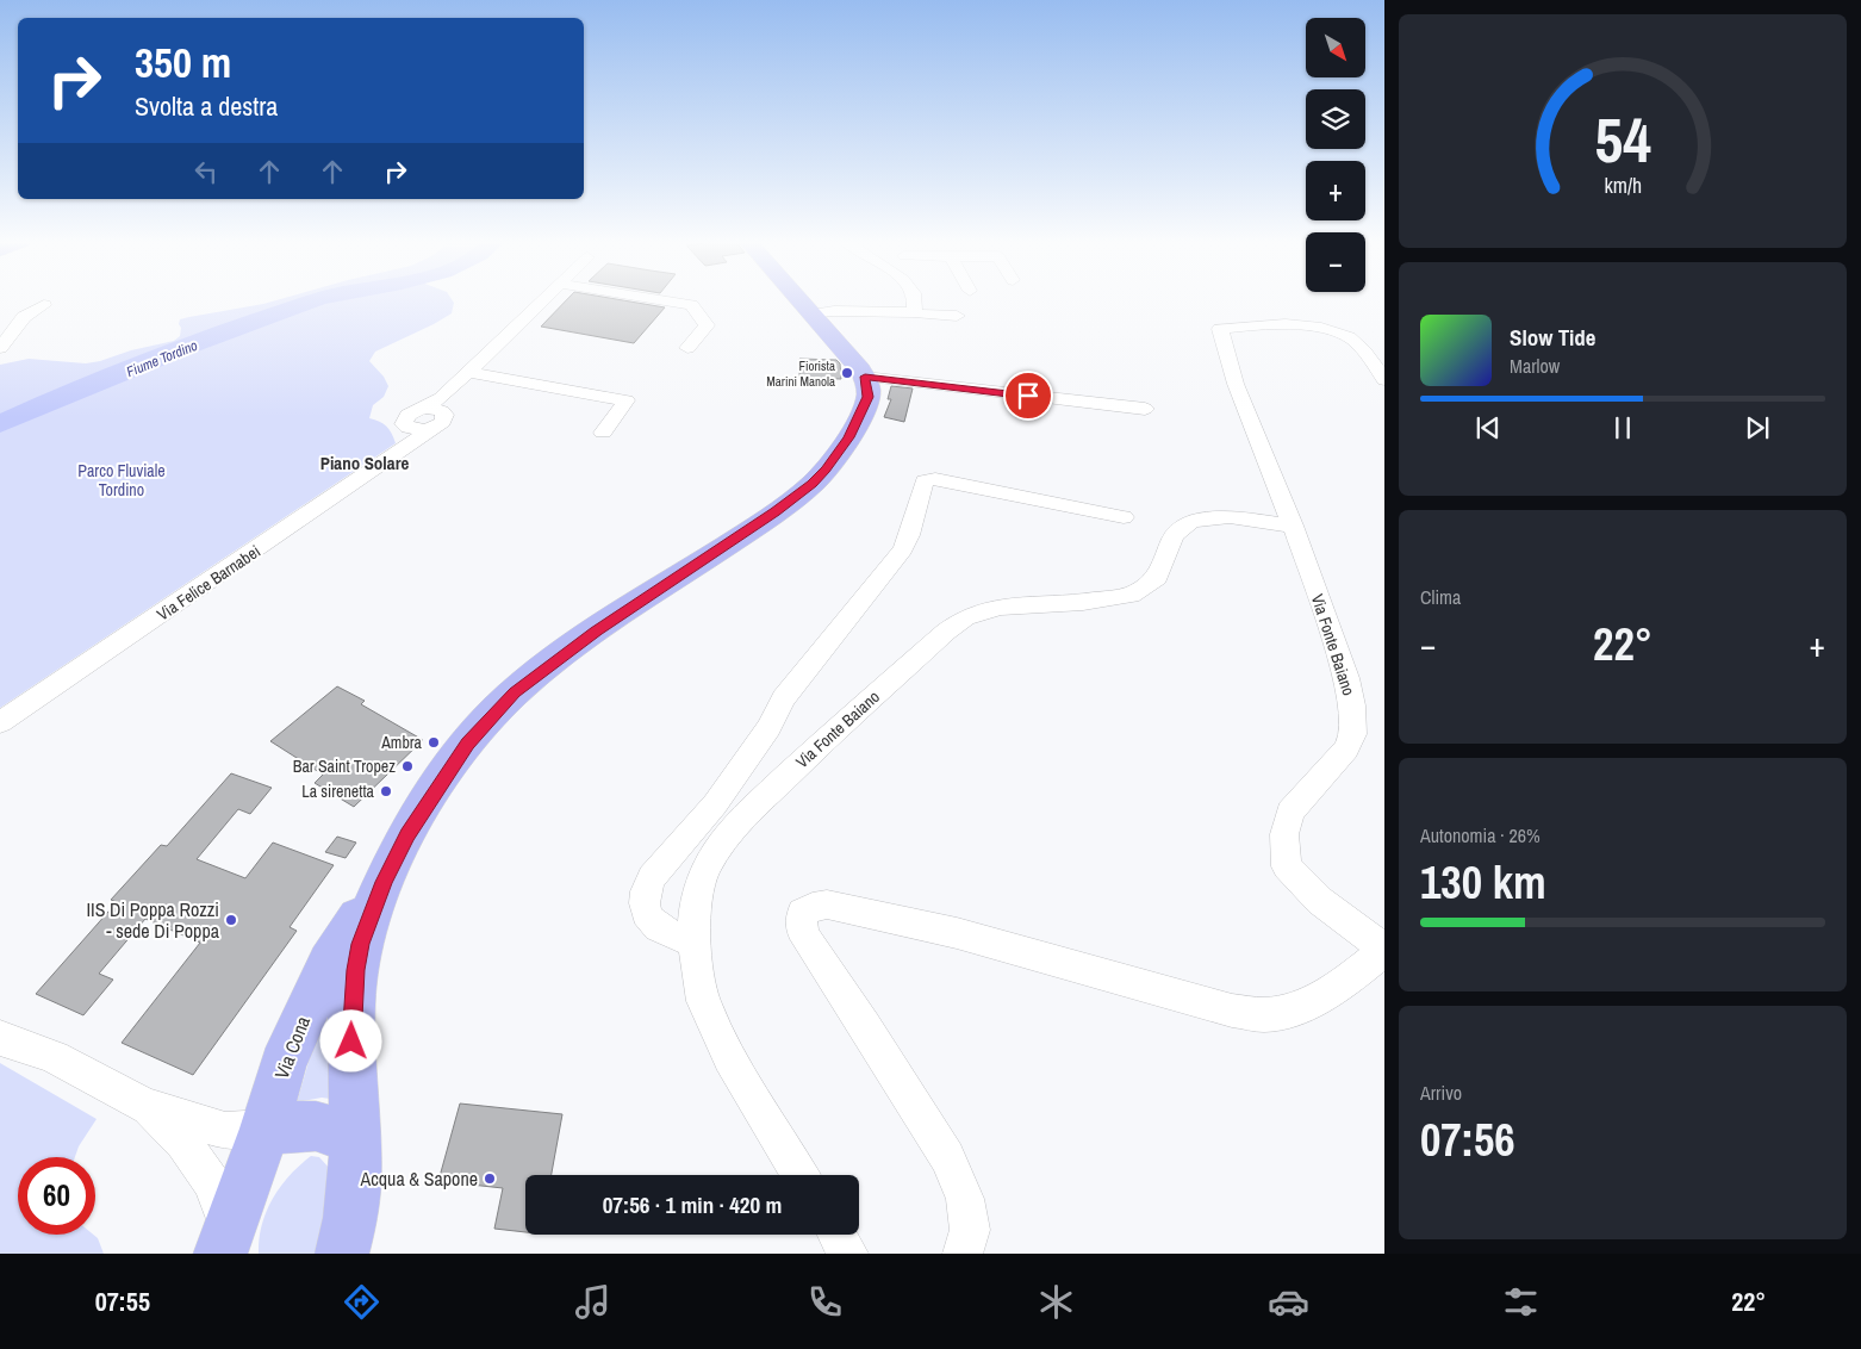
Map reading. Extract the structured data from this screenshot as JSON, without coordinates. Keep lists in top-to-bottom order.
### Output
{
  "streets": {
    "main road": ["Via Cona"],
    "street": ["Via Felice Barnabei", "Via Fonte Baiano"]
  },
  "districts": ["Piano Solare"],
  "water": ["Fiume Tordino"],
  "parks": ["Parco Fluviale Tordino"],
  "places": [
    "Fiorista Marini Manola",
    "Ambra",
    "Bar Saint Tropez",
    "La sirenetta",
    "IIS Di Poppa Rozzi - sede Di Poppa",
    "Acqua & Sapone"
  ],
  "north": "bottom right",
  "page": {
    "map_buttons": ["+", "−"],
    "turn": ["350 m", "Svolta a destra"],
    "song": ["Slow Tide", "Marlow"],
    "tile": [
      "Clima",
      ["Autonomia · 26%", "130 km"],
      ["Arrivo", "07:56"]
    ],
    "heat": ["−", "22°", "+"],
    "limit": "60",
    "trip": "07:56 · 1 min · 420 m",
    "tabs": ["07:55", "22°"],
    "gauge": ["54", "km/h"]
  }
}
